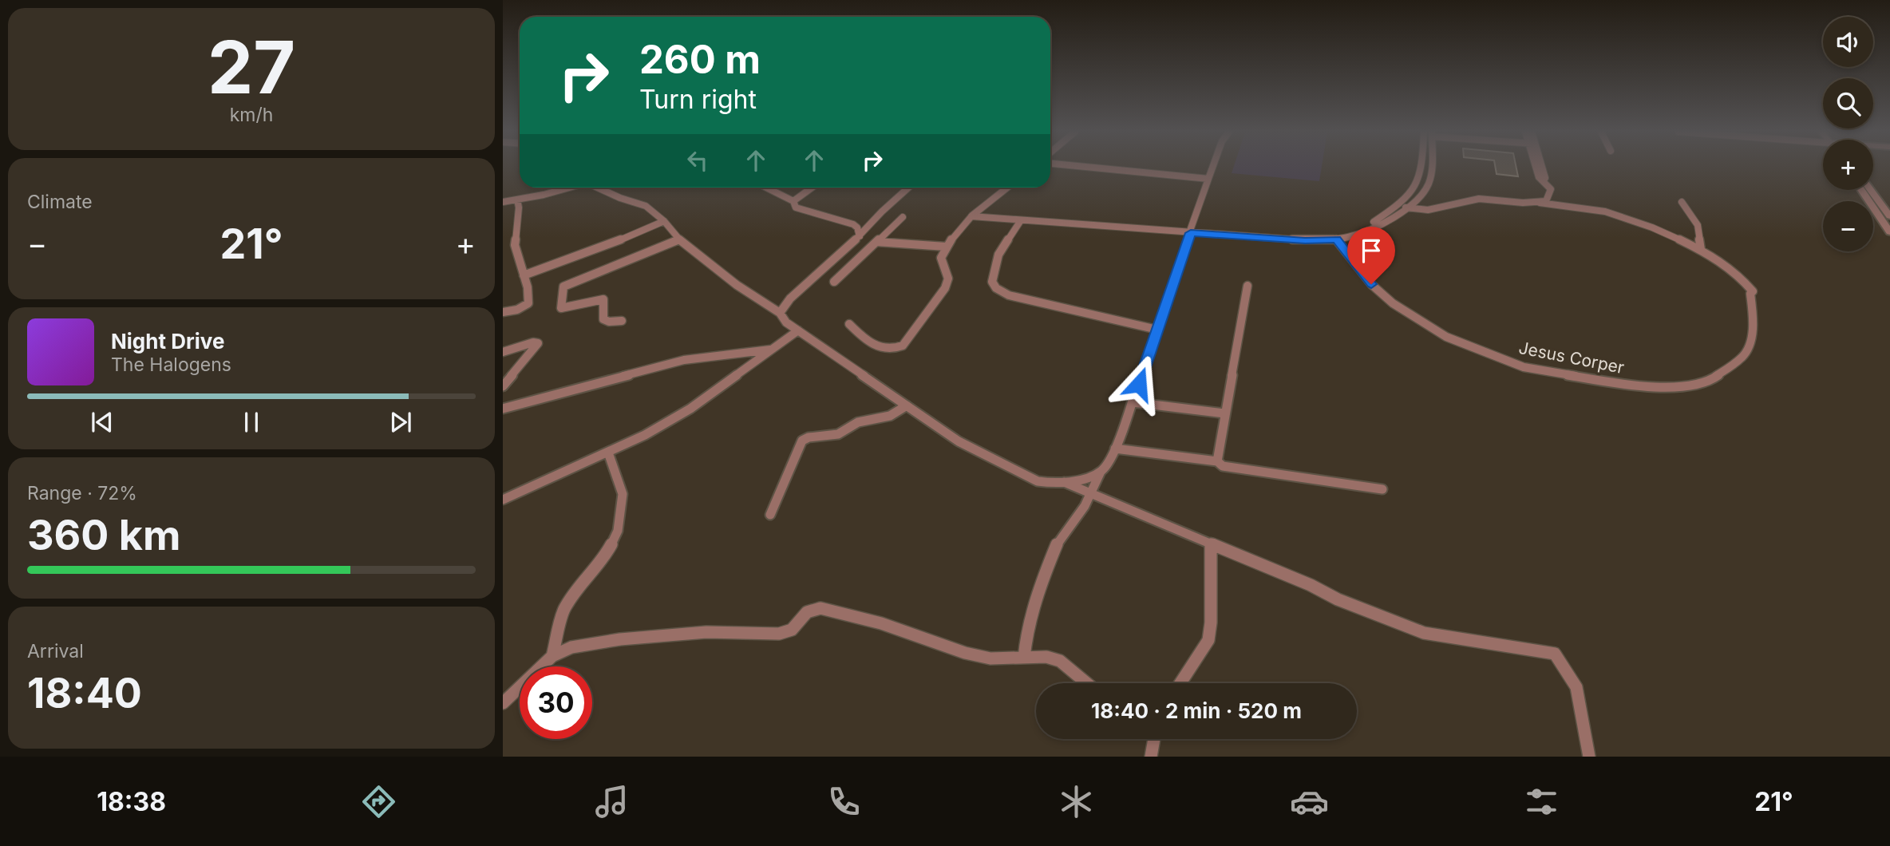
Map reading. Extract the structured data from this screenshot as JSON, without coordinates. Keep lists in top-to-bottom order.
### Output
{
  "streets": {
    "street": ["Jesus Corper"]
  },
  "page": {
    "tile": [
      ["27", "km/h"],
      "Climate",
      ["Range · 72%", "360 km"],
      ["Arrival", "18:40"]
    ],
    "map_buttons": ["+", "−"],
    "turn": ["260 m", "Turn right"],
    "heat": ["−", "21°", "+"],
    "song": ["Night Drive", "The Halogens"],
    "limit": "30",
    "trip": "18:40 · 2 min · 520 m",
    "tabs": ["18:38", "21°"]
  }
}
